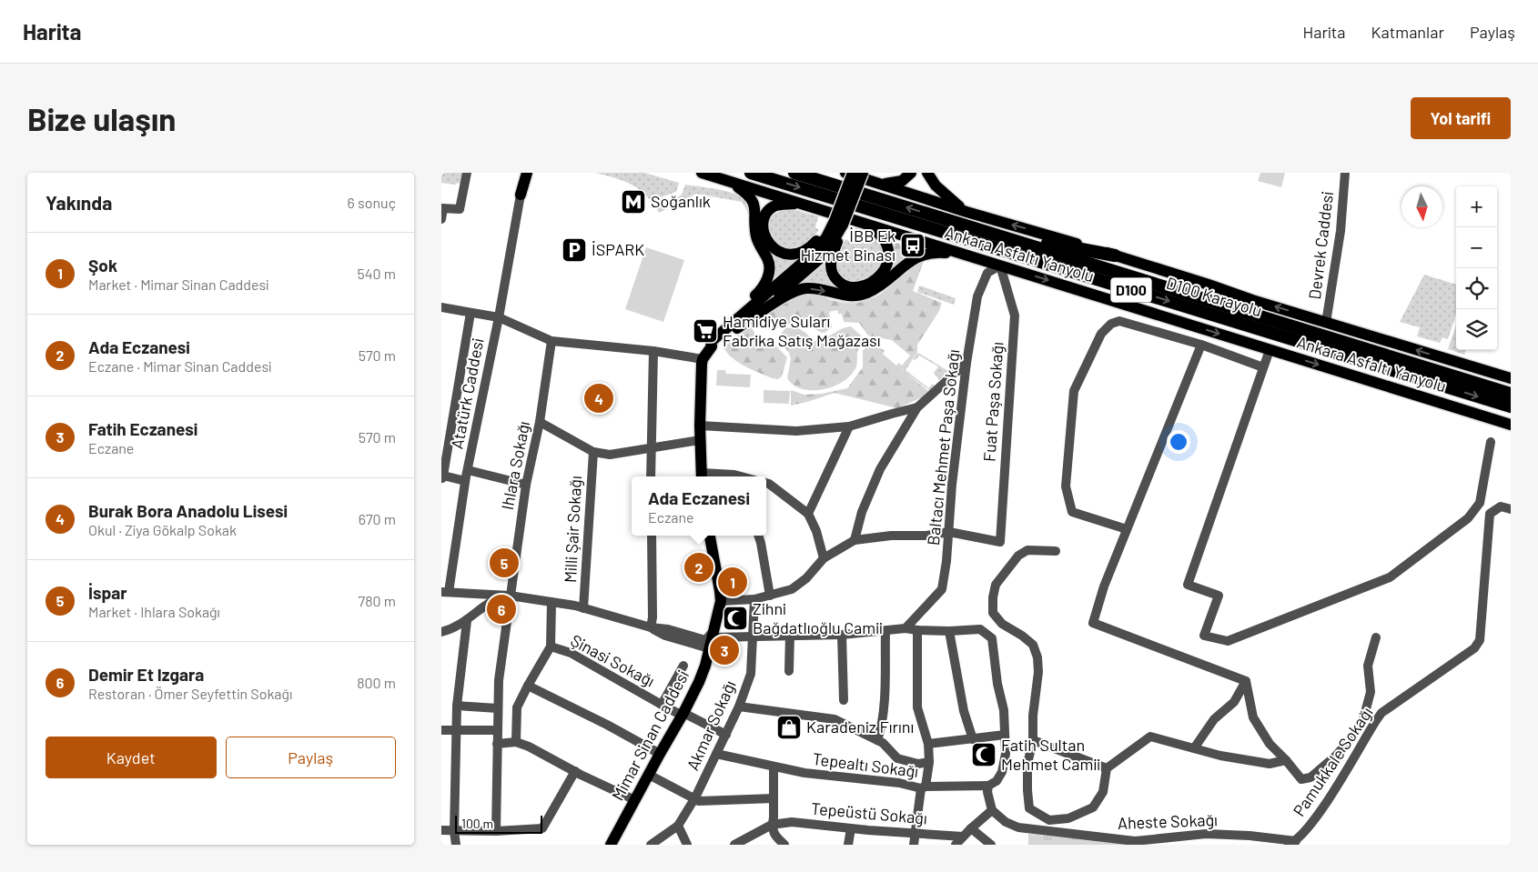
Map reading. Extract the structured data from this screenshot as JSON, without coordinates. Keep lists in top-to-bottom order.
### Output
{
  "streets": {
    "highway": ["D100", "D100 Karayolu"],
    "main road": ["Ankara Asfaltı Yanyolu", "Mimar Sinan Caddesi"],
    "street": [
      "Devrek Caddesi",
      "Atatürk Caddesi",
      "Fuat Paşa Sokağı",
      "Baltacı Mehmet Paşa Sokağı",
      "Ihlara Sokağı",
      "Milli Şair Sokağı",
      "Şinasi Sokağı",
      "Akmar Sokağı",
      "Pamukkale Sokağı",
      "Tepealtı Sokağı",
      "Tepeüstü Sokağı",
      "Aheste Sokağı"
    ]
  },
  "crossings": [
    ["Devrek Caddesi", "Ankara Asfaltı Yanyolu"],
    ["Ankara Asfaltı Yanyolu", "Fuat Paşa Sokağı"],
    ["Ankara Asfaltı Yanyolu", "Baltacı Mehmet Paşa Sokağı"],
    ["Fuat Paşa Sokağı", "Baltacı Mehmet Paşa Sokağı"],
    ["Şinasi Sokağı", "Akmar Sokağı"],
    ["Şinasi Sokağı", "Mimar Sinan Caddesi"],
    ["Akmar Sokağı", "Tepealtı Sokağı"],
    ["Pamukkale Sokağı", "Aheste Sokağı"]
  ],
  "places": {
    "metro station": ["Soğanlık"],
    "bus stop": ["İBB Ek Hizmet Binası"],
    "parking": ["İSPARK"],
    "supermarket": ["Hamidiye Suları Fabrika Satış Mağazası"],
    "mosque": ["Zihni Bağdatlıoğlu Camii", "Fatih Sultan Mehmet Camii"],
    "shop": ["Karadeniz Fırını"]
  },
  "scale_bar": "100 m",
  "north": "bottom",
  "page": {
    "header": "Harita",
    "nav": ["Harita", "Katmanlar", "Paylaş"],
    "buttons": [
      "Yol tarifi",
      ["Kaydet", "Paylaş"]
    ],
    "title": "Bize ulaşın",
    "heading": ["Yakında", "6 sonuç"],
    "map_buttons": ["+", "−"],
    "list": [
      {
        "mark": "1",
        "name": "Şok",
        "note": "Market · Mimar Sinan Caddesi",
        "value": "540 m"
      },
      {
        "mark": "2",
        "name": "Ada Eczanesi",
        "note": "Eczane · Mimar Sinan Caddesi",
        "value": "570 m"
      },
      {
        "mark": "3",
        "name": "Fatih Eczanesi",
        "note": "Eczane",
        "value": "570 m"
      },
      {
        "mark": "4",
        "name": "Burak Bora Anadolu Lisesi",
        "note": "Okul · Ziya Gökalp Sokak",
        "value": "670 m"
      },
      {
        "mark": "5",
        "name": "İspar",
        "note": "Market · Ihlara Sokağı",
        "value": "780 m"
      },
      {
        "mark": "6",
        "name": "Demir Et Izgara",
        "note": "Restoran · Ömer Seyfettin Sokağı",
        "value": "800 m"
      }
    ],
    "pins": [
      "4",
      "5",
      "2",
      "1",
      "6",
      "3"
    ],
    "popup": ["Ada Eczanesi", "Eczane"],
    "scale": "100 m"
  }
}
